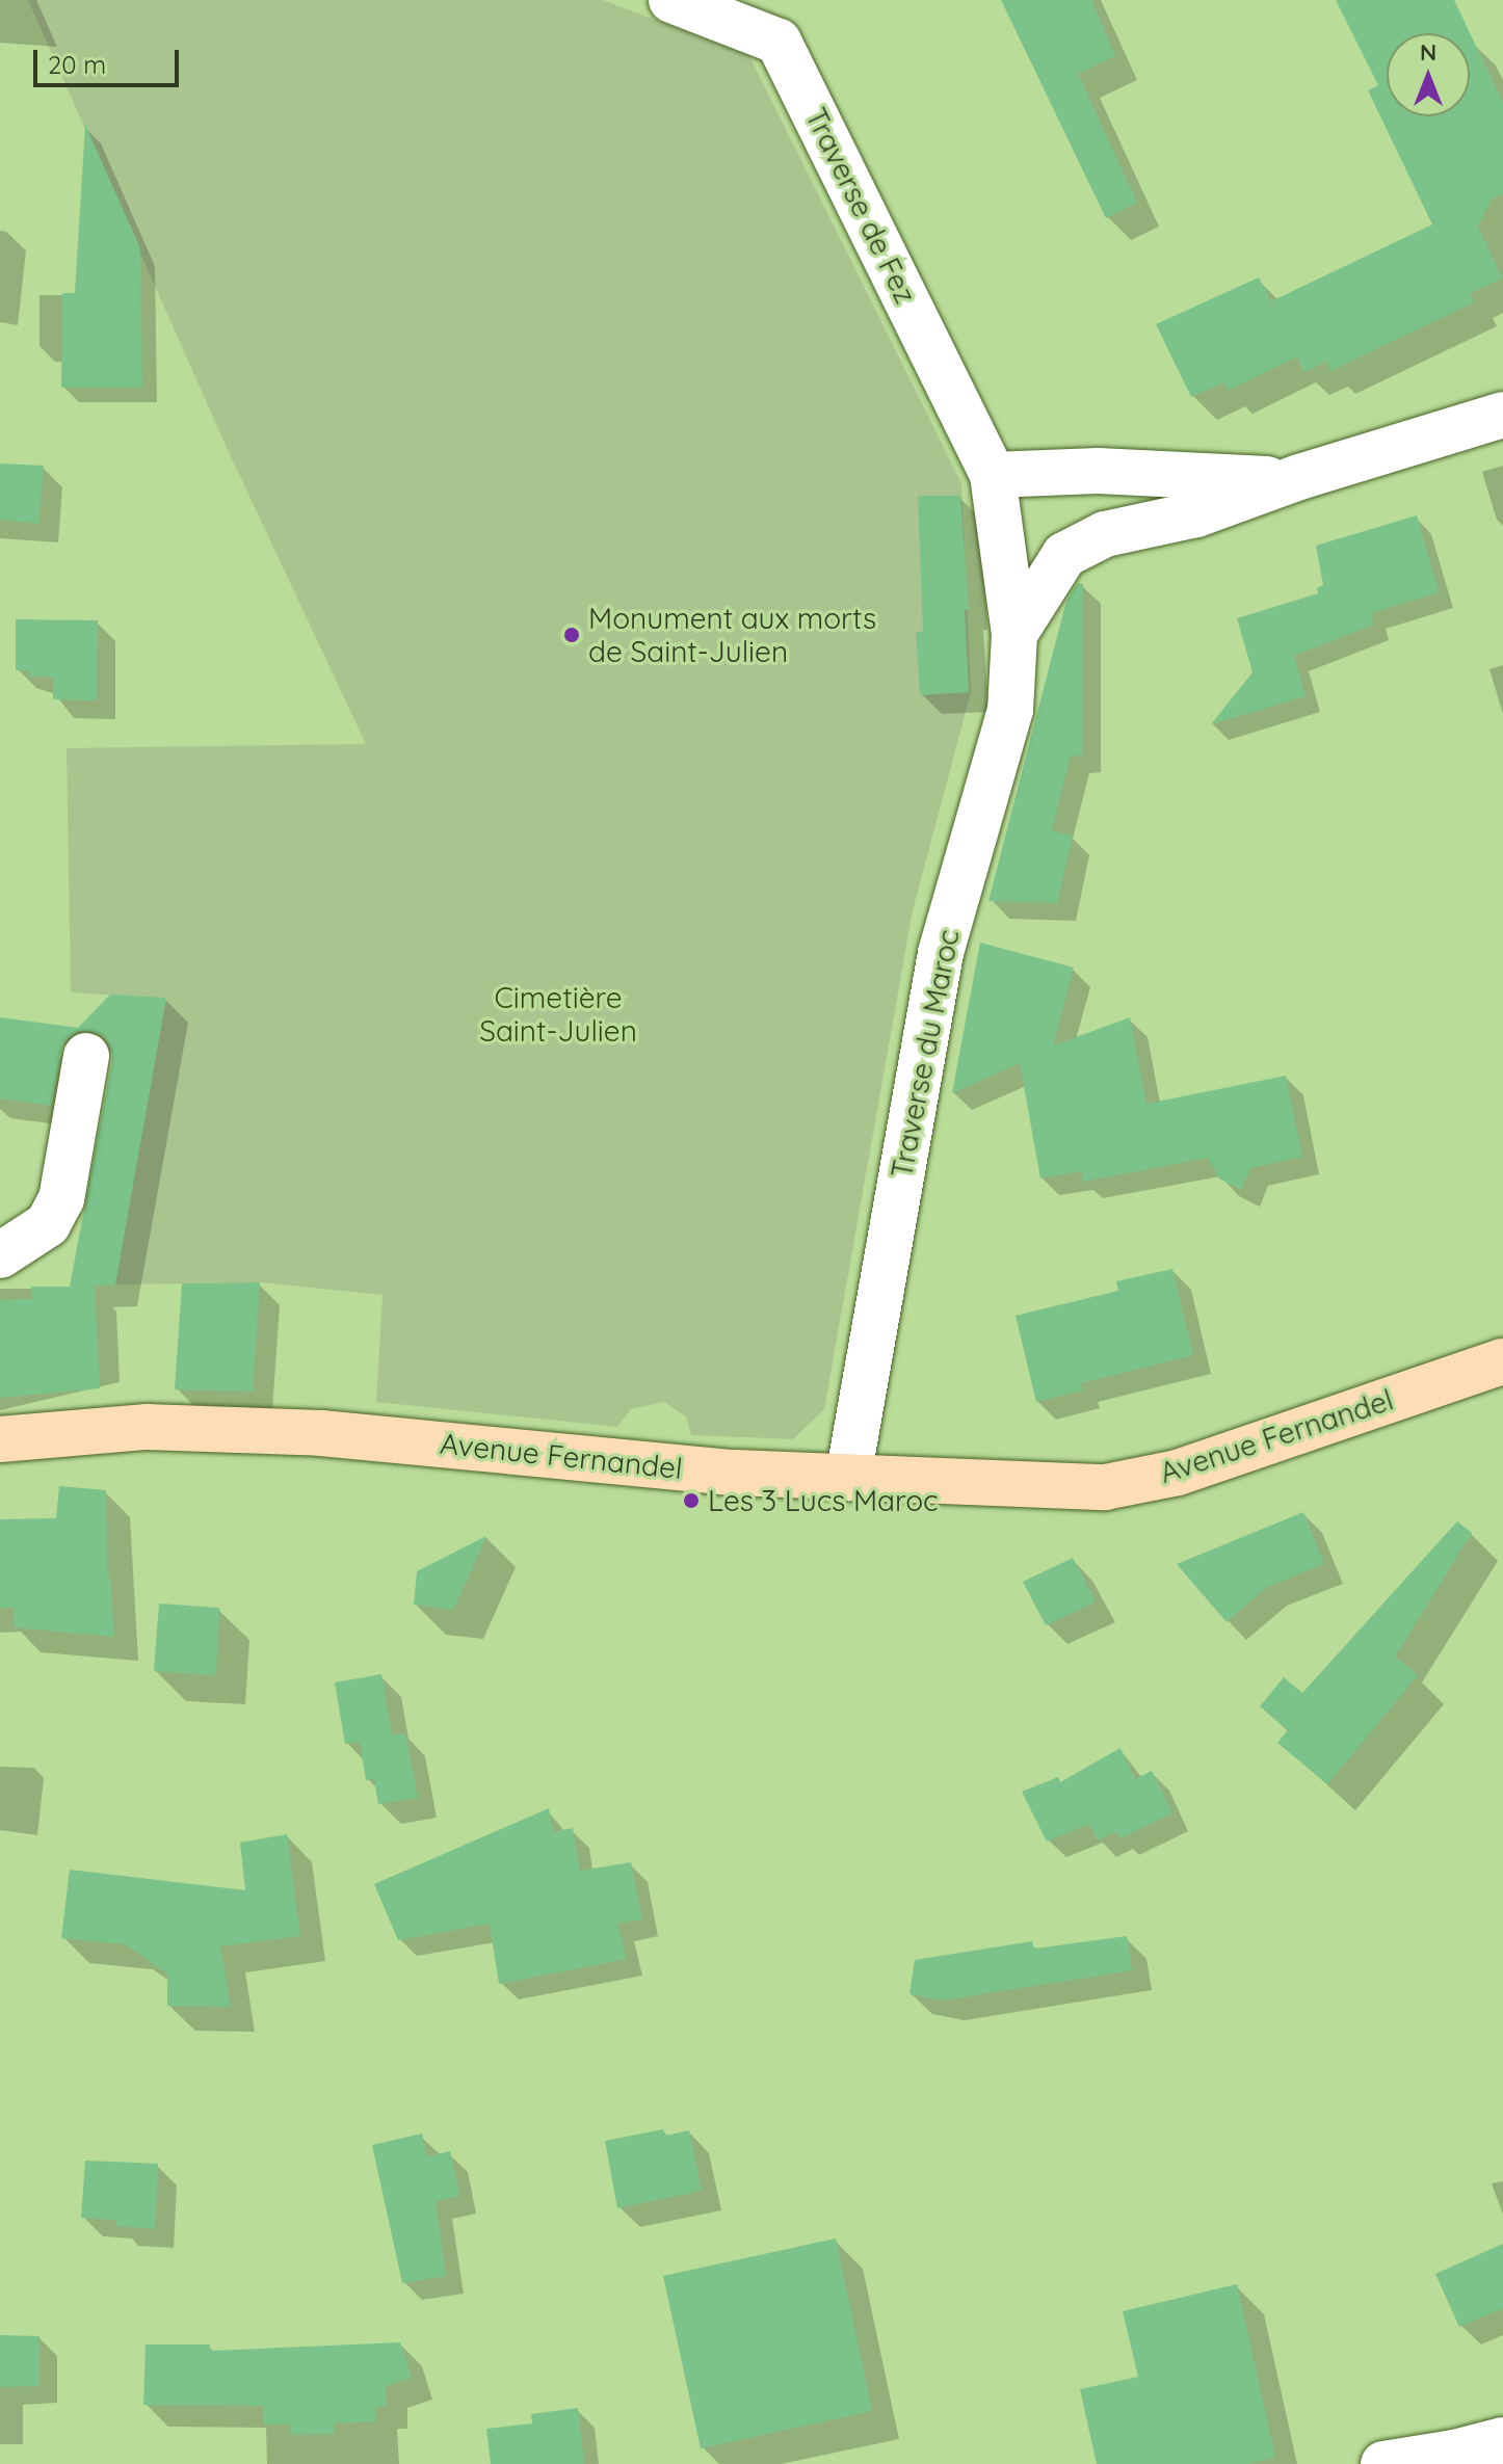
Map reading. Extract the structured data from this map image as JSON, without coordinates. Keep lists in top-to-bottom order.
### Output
{
  "streets": {
    "main road": ["Avenue Fernandel"],
    "street": ["Traverse de Fez", "Traverse du Maroc"]
  },
  "crossings": [
    ["Traverse de Fez", "Traverse du Maroc"],
    ["Traverse du Maroc", "Avenue Fernandel"]
  ],
  "parks": ["Cimetière Saint-Julien"],
  "places": ["Monument aux morts de Saint-Julien", "Les 3 Lucs Maroc"],
  "scale_bar": "20 m",
  "north": "top"
}
